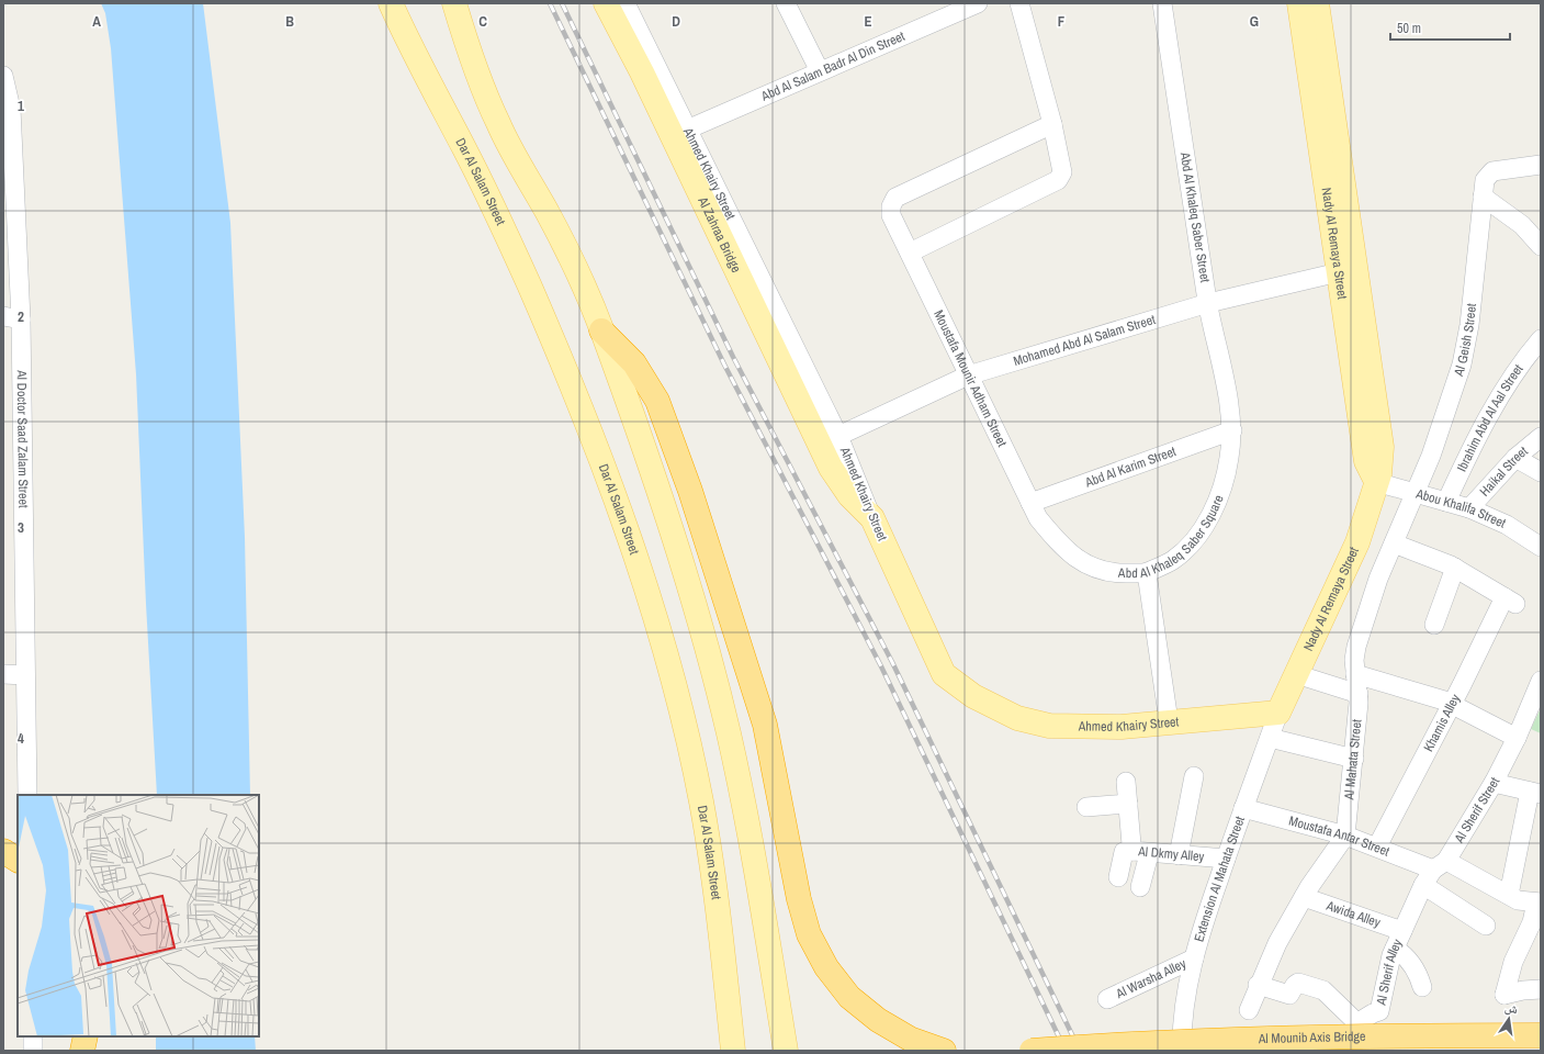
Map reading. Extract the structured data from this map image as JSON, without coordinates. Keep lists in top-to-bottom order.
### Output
{
  "streets": {
    "highway": ["Al Mounib Axis Bridge"],
    "main road": [
      "Ahmed Khairy Street",
      "Dar Al Salam Street",
      "Al Zahraa Bridge",
      "Nady Al Remaya Street"
    ],
    "street": [
      "Abd Al Salam Badr Al Din Street",
      "Abd Al Khaleq Saber Street",
      "Al Geish Street",
      "Mohamed Abd Al Salam Street",
      "Moustafa Mounir Adham Street",
      "Ibrahim Abd Al Aal Street",
      "Al Doctor Saad Zalam Street",
      "Abd Al Karim Street",
      "Haikal Street",
      "Abou Khalifa Street",
      "Abd Al Khaleq Saber Square",
      "Khamis Alley",
      "Al Mahata Street",
      "Al Sherif Street",
      "Moustafa Antar Street",
      "Al Dkmy Alley",
      "Extension Al Mahata Street",
      "Awida Alley",
      "Al Sherif Alley",
      "Al Warsha Alley"
    ]
  },
  "crossings": [
    ["Abd Al Salam Badr Al Din Street", "Ahmed Khairy Street"],
    ["Ahmed Khairy Street", "Al Zahraa Bridge"],
    ["Ahmed Khairy Street", "Nady Al Remaya Street"],
    ["Ahmed Khairy Street", "Mohamed Abd Al Salam Street"],
    ["Ahmed Khairy Street", "Extension Al Mahata Street"],
    ["Abd Al Khaleq Saber Street", "Mohamed Abd Al Salam Street"],
    ["Abd Al Khaleq Saber Street", "Abd Al Karim Street"],
    ["Abd Al Khaleq Saber Street", "Abd Al Khaleq Saber Square"],
    ["Nady Al Remaya Street", "Mohamed Abd Al Salam Street"],
    ["Nady Al Remaya Street", "Abou Khalifa Street"],
    ["Nady Al Remaya Street", "Extension Al Mahata Street"],
    ["Al Geish Street", "Abou Khalifa Street"],
    ["Al Geish Street", "Al Mahata Street"],
    ["Mohamed Abd Al Salam Street", "Moustafa Mounir Adham Street"],
    ["Moustafa Mounir Adham Street", "Abd Al Karim Street"],
    ["Moustafa Mounir Adham Street", "Abd Al Khaleq Saber Square"],
    ["Ibrahim Abd Al Aal Street", "Abou Khalifa Street"],
    ["Abd Al Karim Street", "Abd Al Khaleq Saber Square"],
    ["Haikal Street", "Abou Khalifa Street"],
    ["Abou Khalifa Street", "Al Mahata Street"],
    ["Khamis Alley", "Moustafa Antar Street"],
    ["Al Mahata Street", "Moustafa Antar Street"],
    ["Al Mahata Street", "Awida Alley"],
    ["Al Mahata Street", "Al Sherif Alley"],
    ["Al Sherif Street", "Moustafa Antar Street"],
    ["Al Sherif Street", "Awida Alley"],
    ["Al Sherif Street", "Al Sherif Alley"],
    ["Moustafa Antar Street", "Extension Al Mahata Street"],
    ["Al Dkmy Alley", "Extension Al Mahata Street"],
    ["Extension Al Mahata Street", "Al Warsha Alley"],
    ["Awida Alley", "Al Sherif Alley"]
  ],
  "scale_bar": "50 m",
  "north": "top",
  "grid": {
    "columns": [
      "A",
      "B",
      "C",
      "D",
      "E",
      "F",
      "G"
    ],
    "rows": [
      "1",
      "2",
      "3",
      "4"
    ]
  }
}
